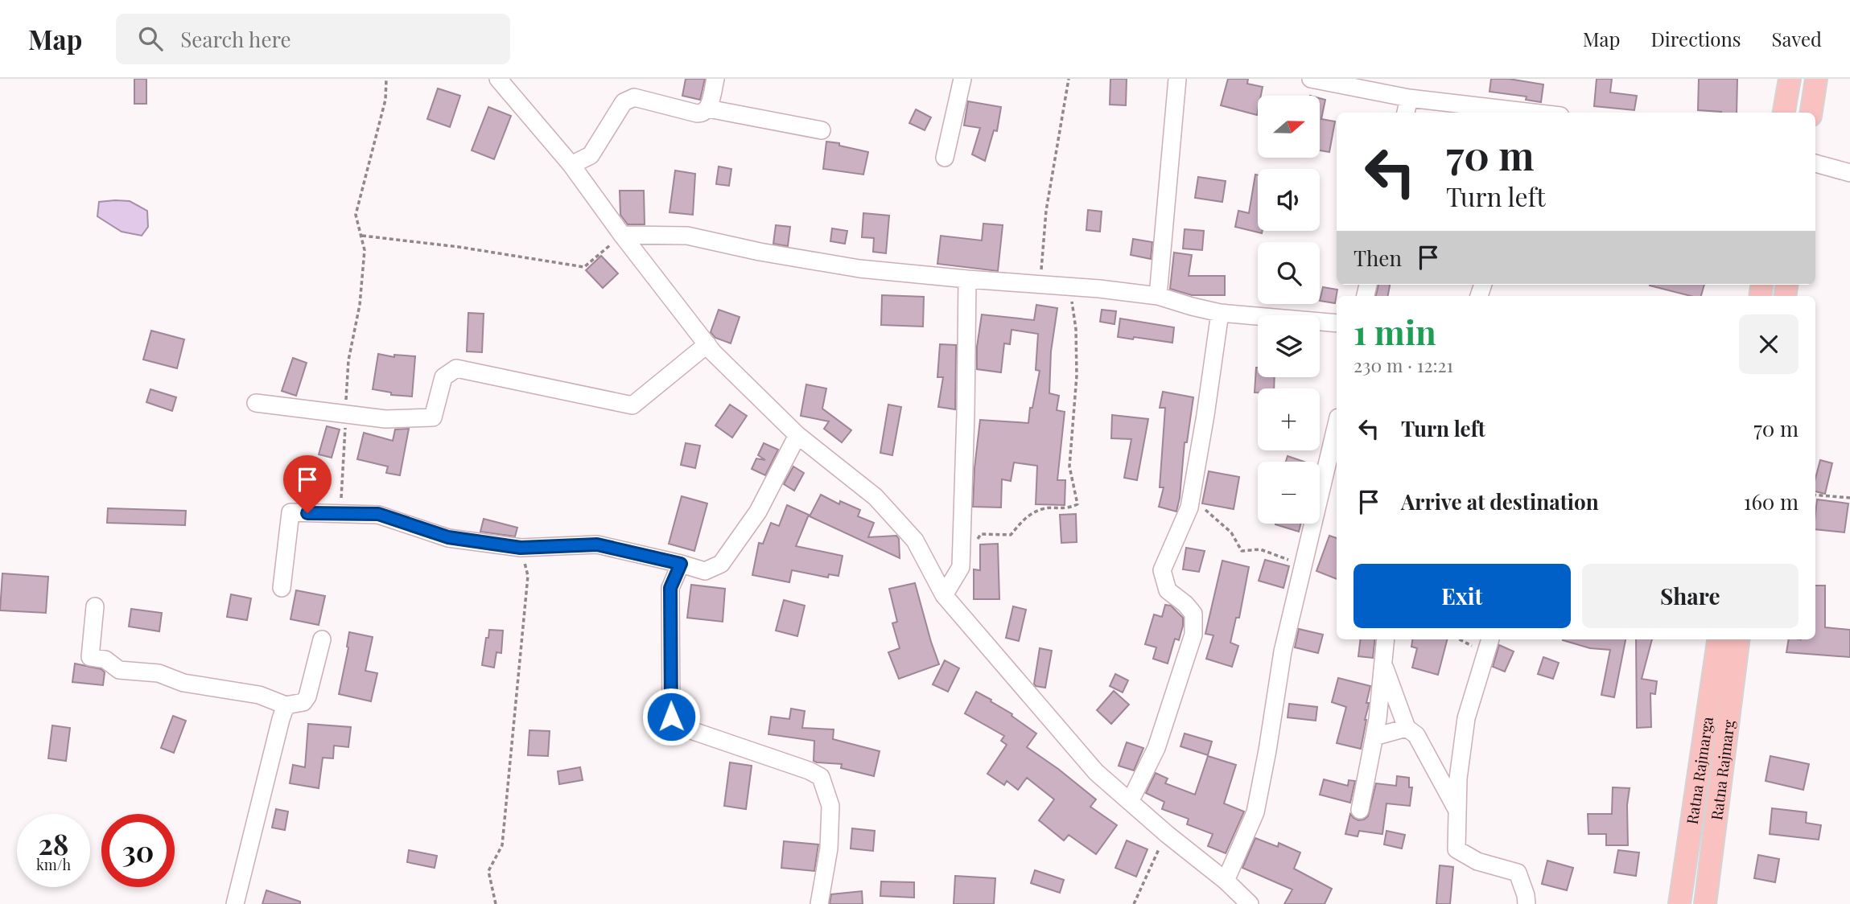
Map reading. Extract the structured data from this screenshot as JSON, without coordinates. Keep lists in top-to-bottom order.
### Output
{
  "streets": {
    "main road": ["Ratna Rajmarga", "Ratna Rajmarg"]
  },
  "north": "right",
  "page": {
    "header": "Map",
    "search": "Search here",
    "nav": ["Map", "Directions", "Saved"],
    "map_buttons": ["+", "−"],
    "turn": ["70 m", "Turn left"],
    "then": "Then",
    "heading": ["1 min", "230 m · 12:21"],
    "list": [
      {
        "name": "Turn left",
        "value": "70 m"
      },
      {
        "name": "Arrive at destination",
        "value": "160 m"
      }
    ],
    "buttons": ["Exit", "Share"],
    "speed": "28 km/h",
    "limit": "30"
  }
}
